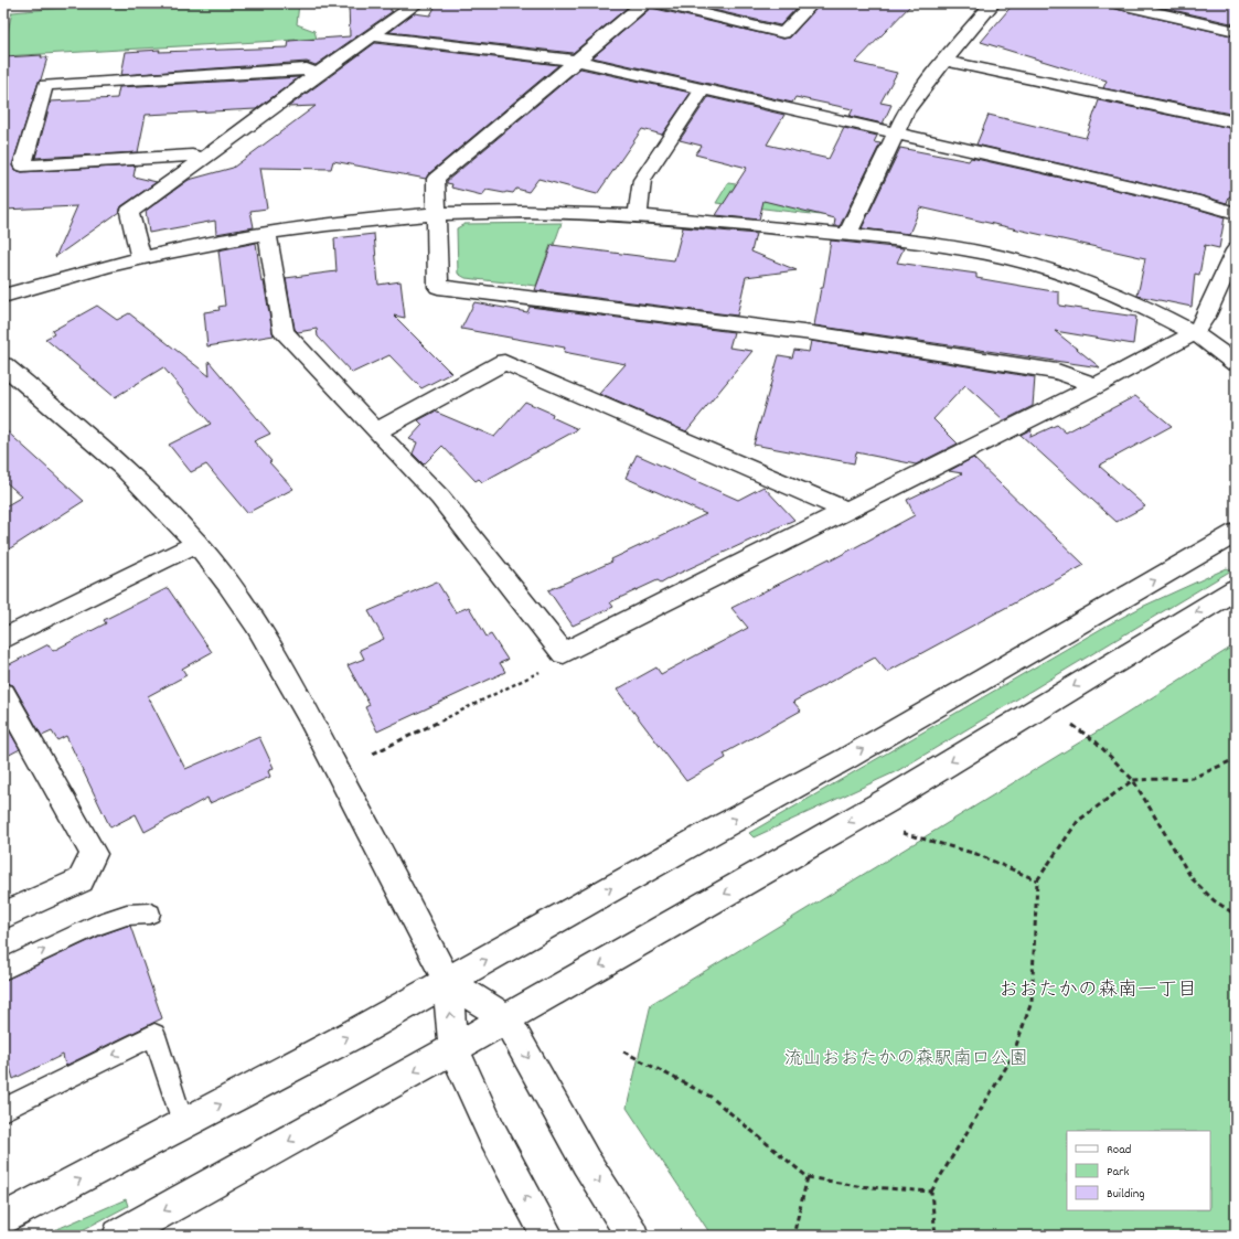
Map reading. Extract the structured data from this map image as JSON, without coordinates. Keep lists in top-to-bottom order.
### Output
{
  "districts": ["おおたかの森南一丁目"],
  "parks": ["流山おおたかの森駅南口公園"],
  "legend": ["Road", "Park", "Building"]
}
